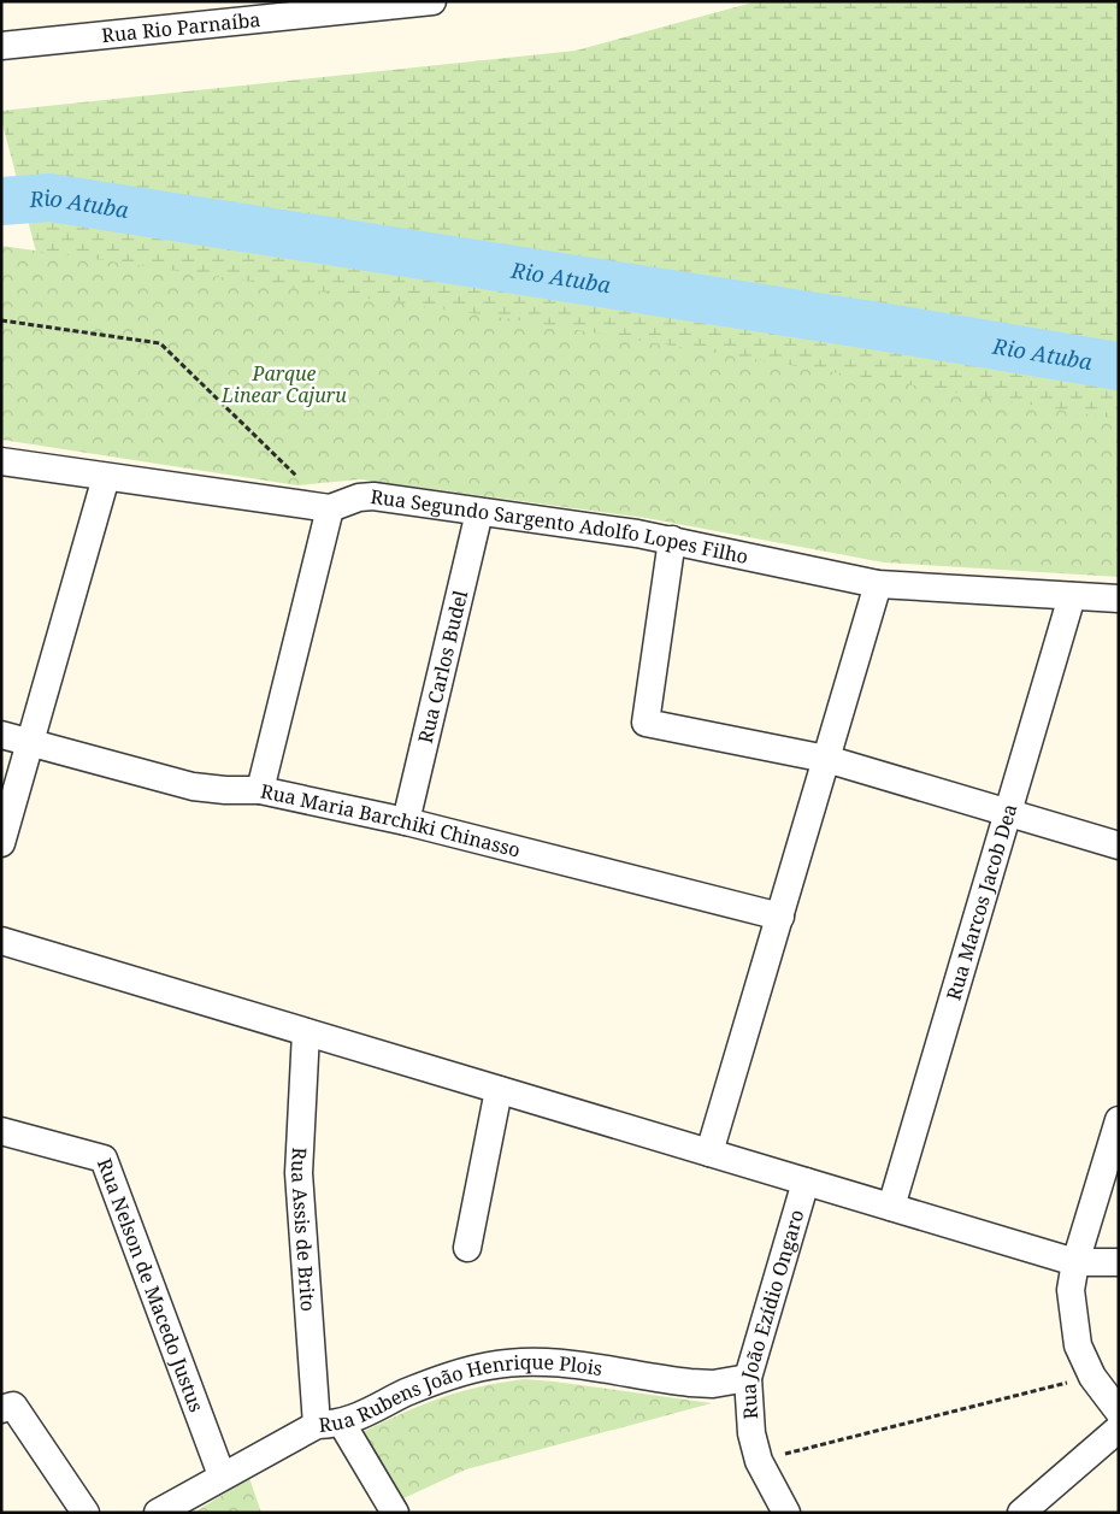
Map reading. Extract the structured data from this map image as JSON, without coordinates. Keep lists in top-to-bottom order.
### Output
{
  "streets": {
    "street": [
      "Rua Rio Parnaíba",
      "Rua Segundo Sargento Adolfo Lopes Filho",
      "Rua Carlos Budel",
      "Rua Maria Barchiki Chinasso",
      "Rua Marcos Jacob Dea",
      "Rua Assis de Brito",
      "Rua Nelson de Macedo Justus",
      "Rua João Ezídio Ongaro",
      "Rua Rubens João Henrique Plois"
    ]
  },
  "crossings": [
    ["Rua Segundo Sargento Adolfo Lopes Filho", "Rua Carlos Budel"],
    ["Rua Segundo Sargento Adolfo Lopes Filho", "Rua Marcos Jacob Dea"],
    ["Rua Carlos Budel", "Rua Maria Barchiki Chinasso"],
    ["Rua Assis de Brito", "Rua Rubens João Henrique Plois"],
    ["Rua Nelson de Macedo Justus", "Rua Rubens João Henrique Plois"],
    ["Rua João Ezídio Ongaro", "Rua Rubens João Henrique Plois"]
  ],
  "water": ["Rio Atuba"],
  "parks": ["Parque Linear Cajuru"]
}
